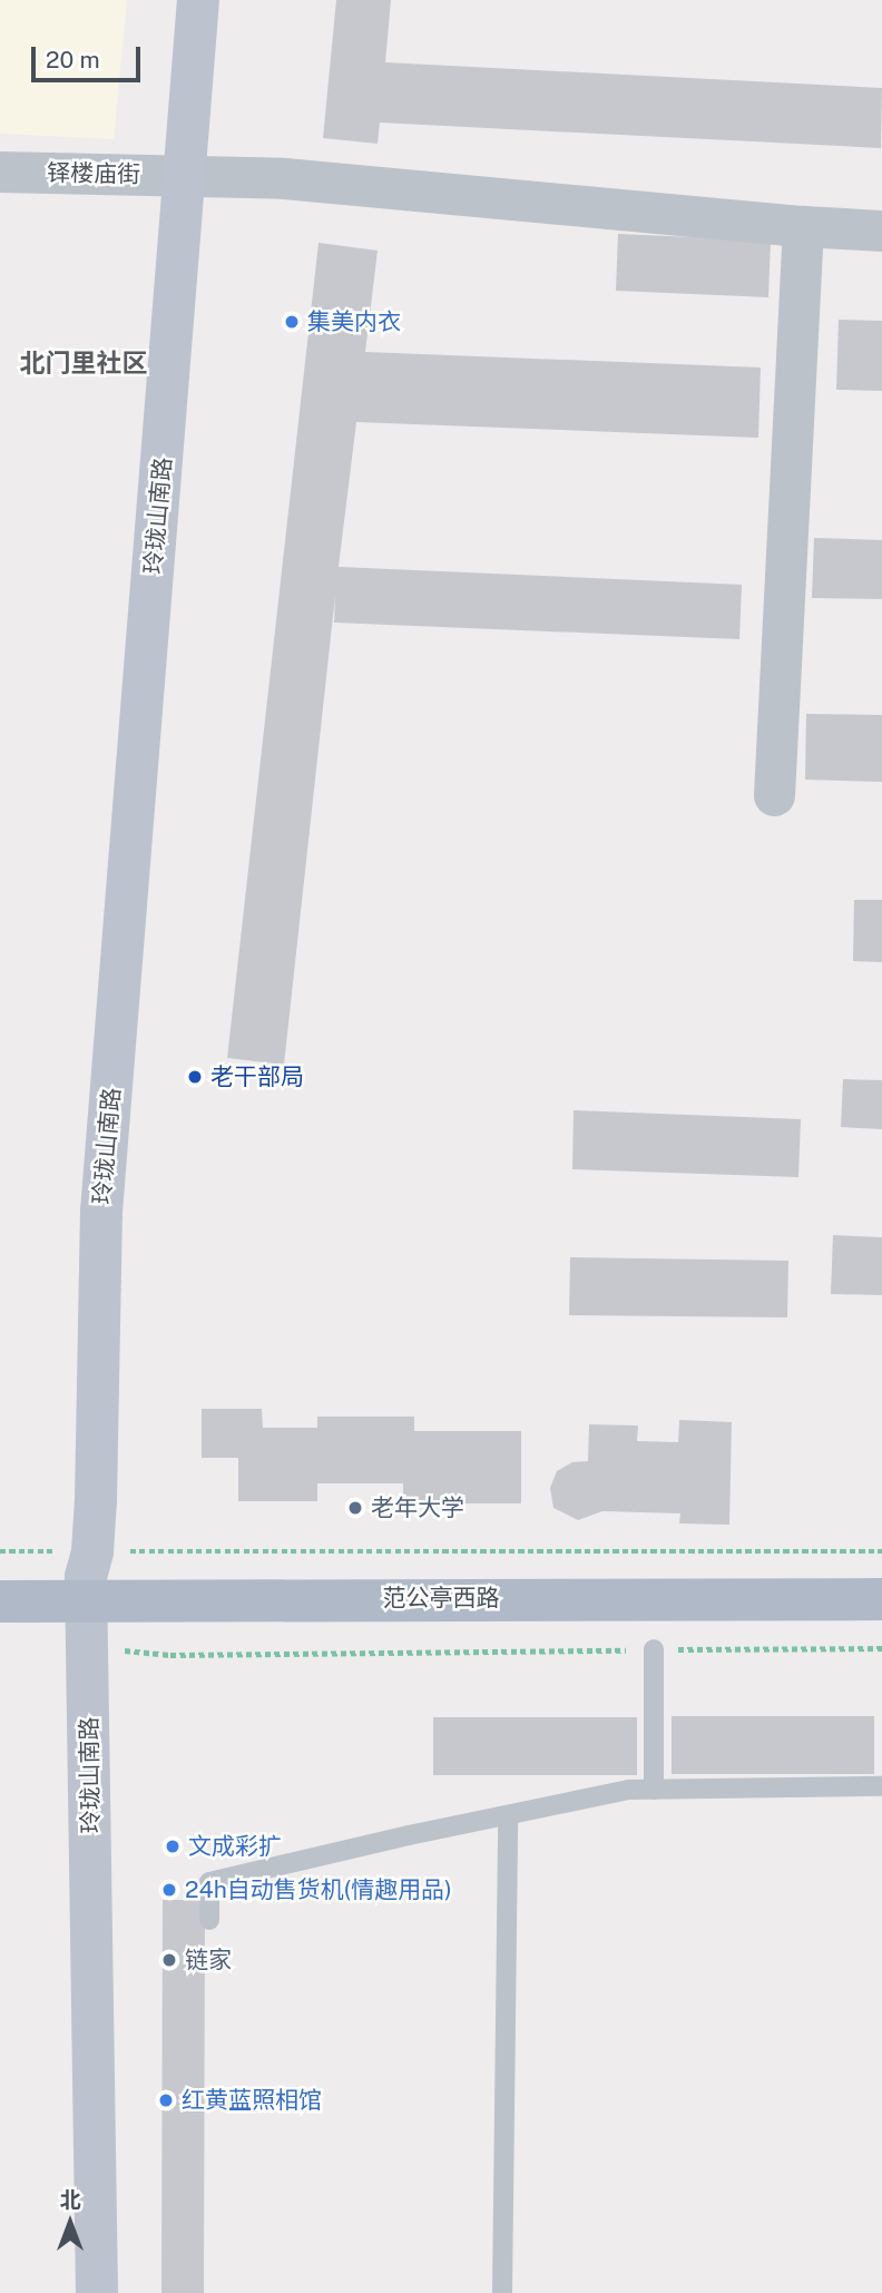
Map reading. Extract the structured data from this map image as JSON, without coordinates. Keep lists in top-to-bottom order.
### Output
{
  "streets": {
    "main road": ["范公亭西路"],
    "street": ["铎楼庙街", "玲珑山南路"]
  },
  "crossings": [
    ["铎楼庙街", "玲珑山南路"],
    ["玲珑山南路", "范公亭西路"]
  ],
  "districts": ["北门里社区"],
  "places": [
    "集美内衣",
    "老干部局",
    "老年大学",
    "文成彩扩",
    "24h自动售货机(情趣用品)",
    "链家",
    "红黄蓝照相馆"
  ],
  "scale_bar": "20 m",
  "north": "top"
}
